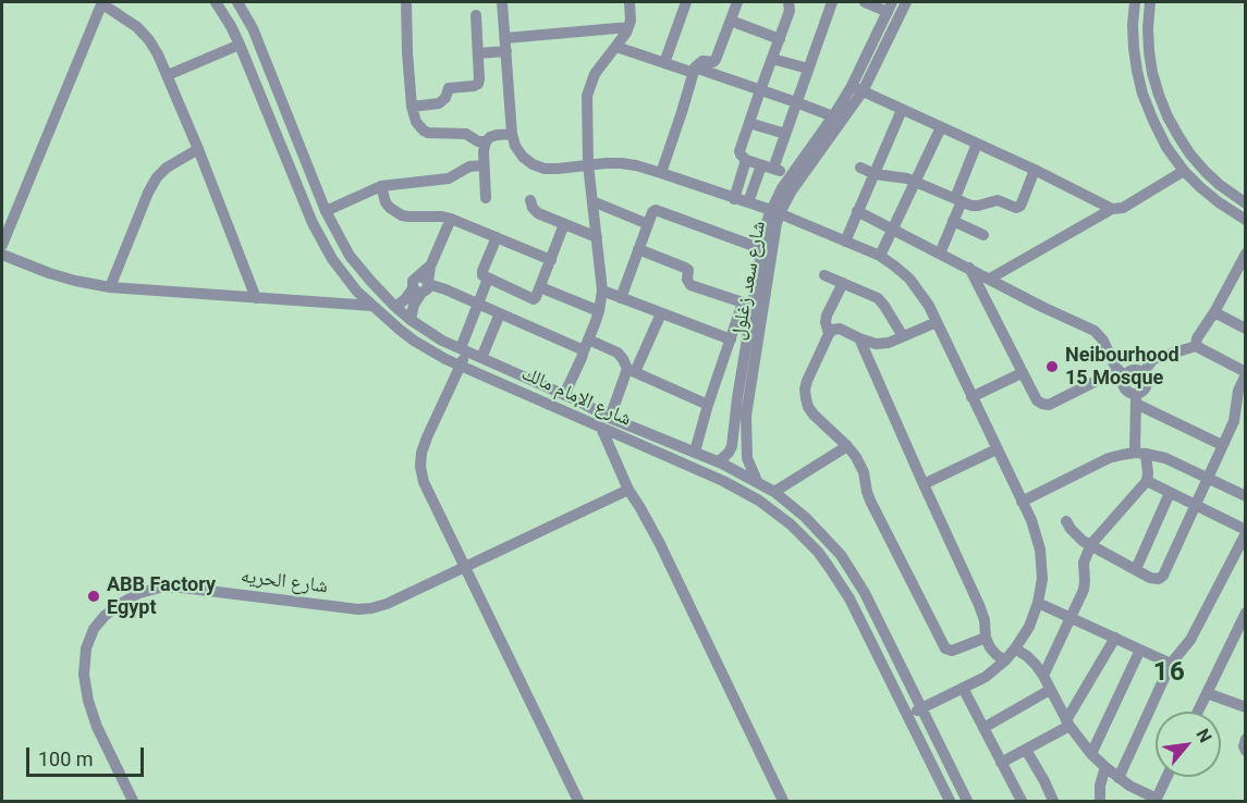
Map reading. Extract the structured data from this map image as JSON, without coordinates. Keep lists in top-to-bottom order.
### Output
{
  "streets": {
    "street": ["شارع سعد زغلول", "شارع الإمام مالك", "شارع الحريه"]
  },
  "crossings": [
    ["شارع سعد زغلول", "شارع الإمام مالك"]
  ],
  "districts": ["16"],
  "places": ["Neibourhood 15 Mosque", "ABB Factory Egypt"],
  "scale_bar": "100 m",
  "north": "top right"
}
